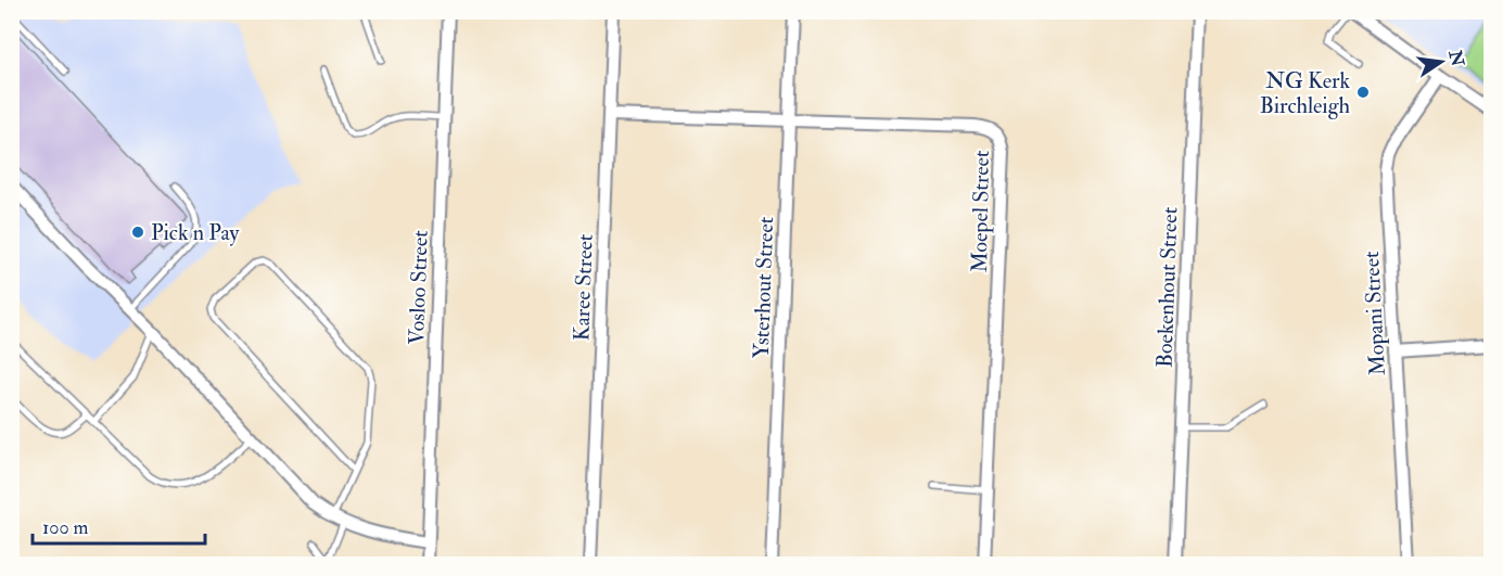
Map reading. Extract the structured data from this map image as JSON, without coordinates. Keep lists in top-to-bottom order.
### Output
{
  "streets": {
    "street": [
      "Moepel Street",
      "Vosloo Street",
      "Karee Street",
      "Ysterhout Street",
      "Boekenhout Street",
      "Mopani Street"
    ]
  },
  "crossings": [
    ["Moepel Street", "Karee Street"],
    ["Moepel Street", "Ysterhout Street"]
  ],
  "places": ["NG Kerk Birchleigh", "Pick n Pay"],
  "scale_bar": "100 m",
  "north": "right"
}
